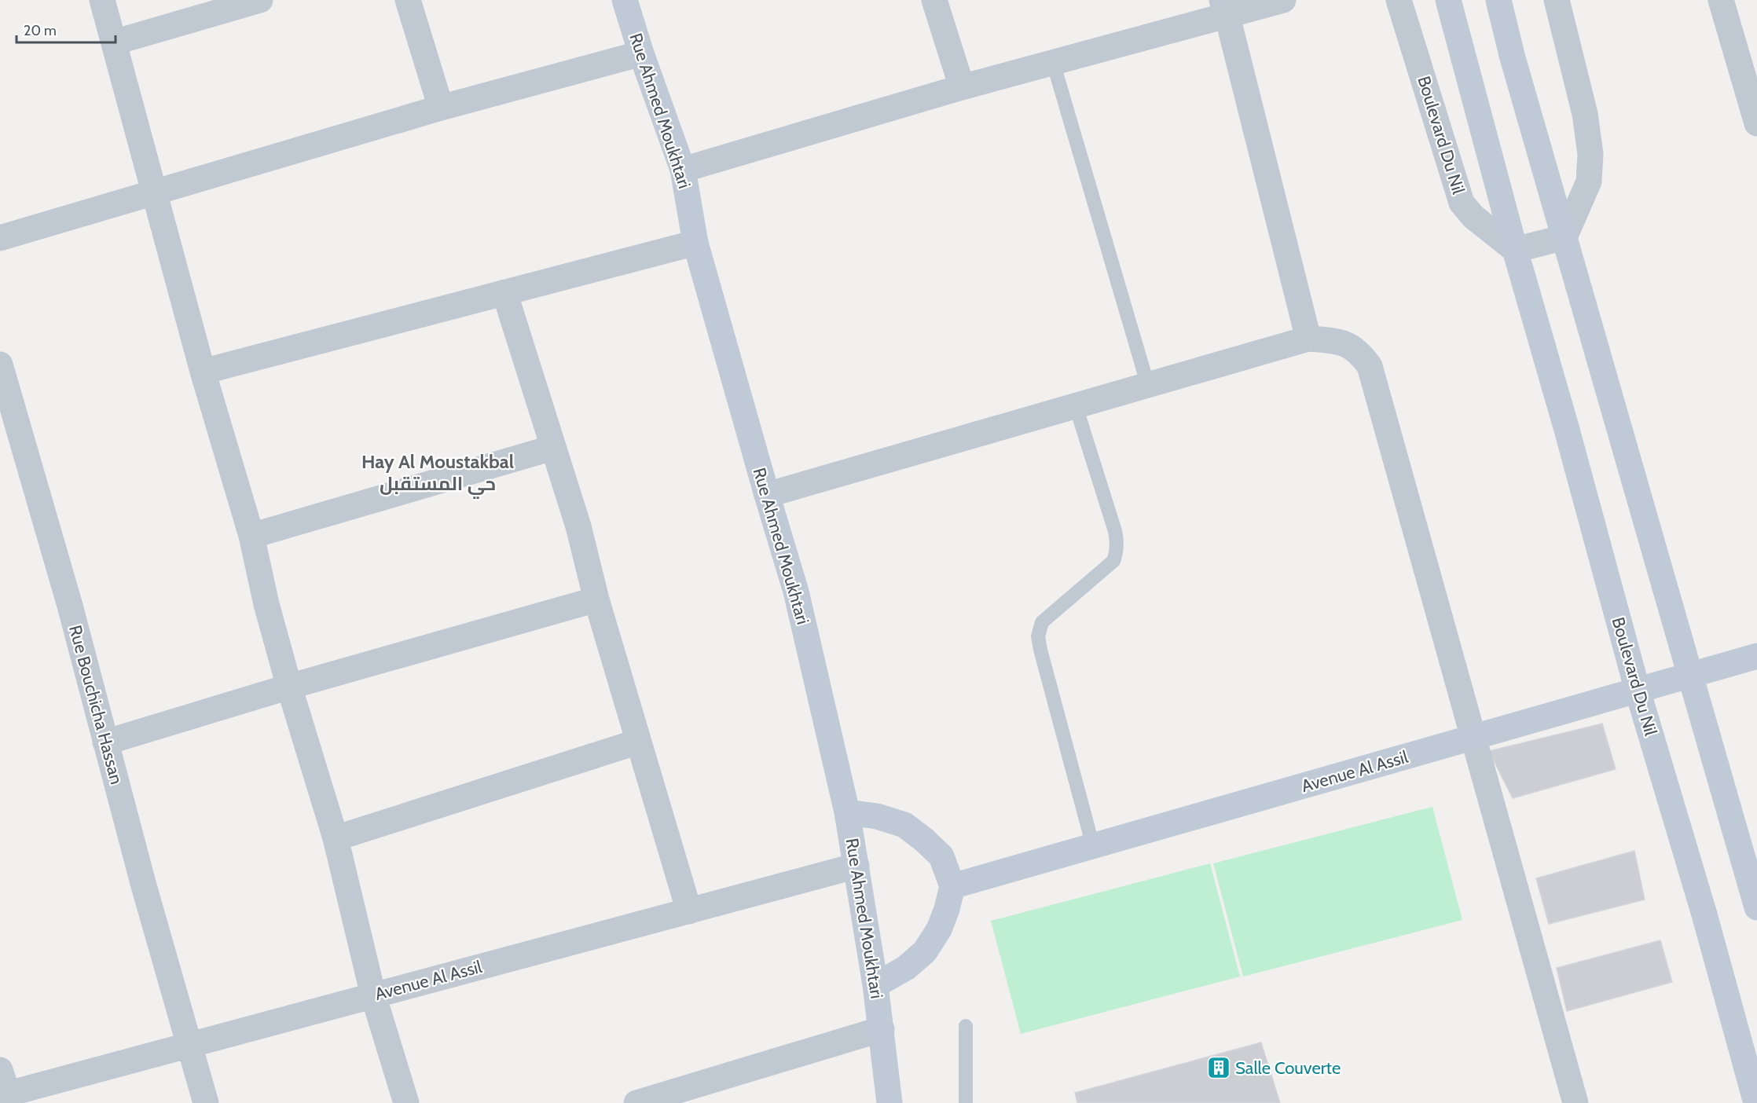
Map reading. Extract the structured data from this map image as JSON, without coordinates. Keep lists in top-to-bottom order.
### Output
{
  "streets": {
    "street": [
      "Rue Ahmed Moukhtari",
      "Boulevard Du Nil",
      "Rue Bouchicha Hassan",
      "Avenue Al Assil"
    ]
  },
  "crossings": [
    ["Rue Ahmed Moukhtari", "Avenue Al Assil"],
    ["Boulevard Du Nil", "Avenue Al Assil"],
    ["Rue Bouchicha Hassan", "Avenue Al Assil"]
  ],
  "districts": ["Hay Al Moustakbal حي المستقبل"],
  "places": {
    "building": ["Salle Couverte"]
  },
  "scale_bar": "20 m"
}
